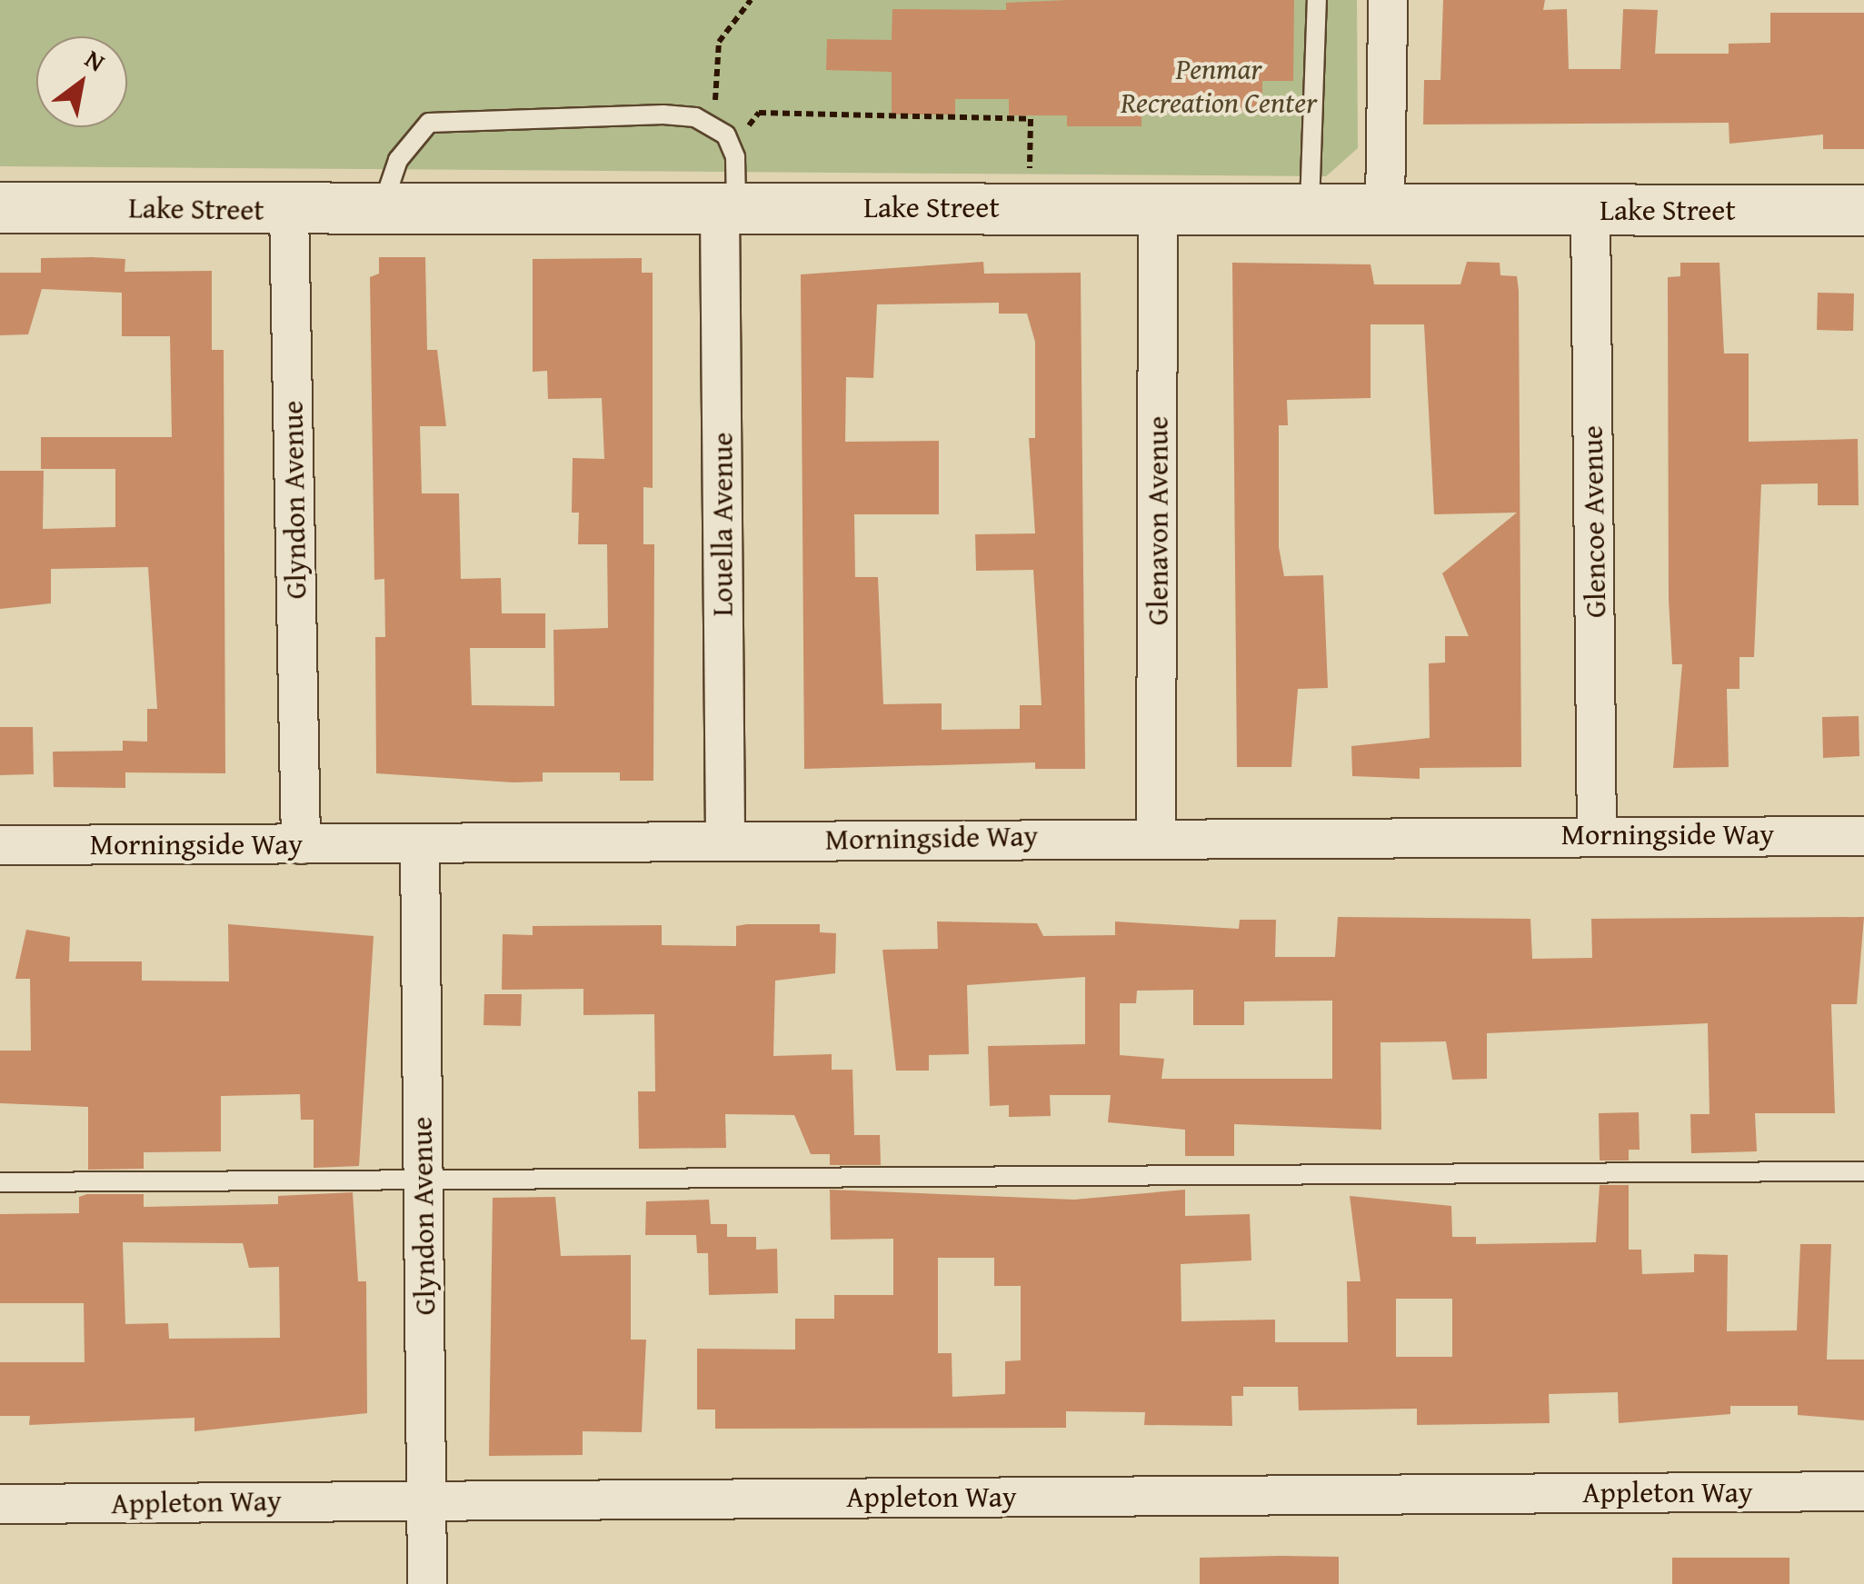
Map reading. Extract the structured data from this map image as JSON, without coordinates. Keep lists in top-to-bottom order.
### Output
{
  "streets": {
    "street": [
      "Lake Street",
      "Glyndon Avenue",
      "Glenavon Avenue",
      "Glencoe Avenue",
      "Louella Avenue",
      "Morningside Way",
      "Appleton Way"
    ]
  },
  "crossings": [
    ["Lake Street", "Glyndon Avenue"],
    ["Lake Street", "Glenavon Avenue"],
    ["Lake Street", "Glencoe Avenue"],
    ["Lake Street", "Louella Avenue"],
    ["Glyndon Avenue", "Morningside Way"],
    ["Glyndon Avenue", "Appleton Way"],
    ["Glenavon Avenue", "Morningside Way"],
    ["Glencoe Avenue", "Morningside Way"],
    ["Louella Avenue", "Morningside Way"]
  ],
  "parks": ["Penmar Recreation Center"],
  "north": "top right"
}
